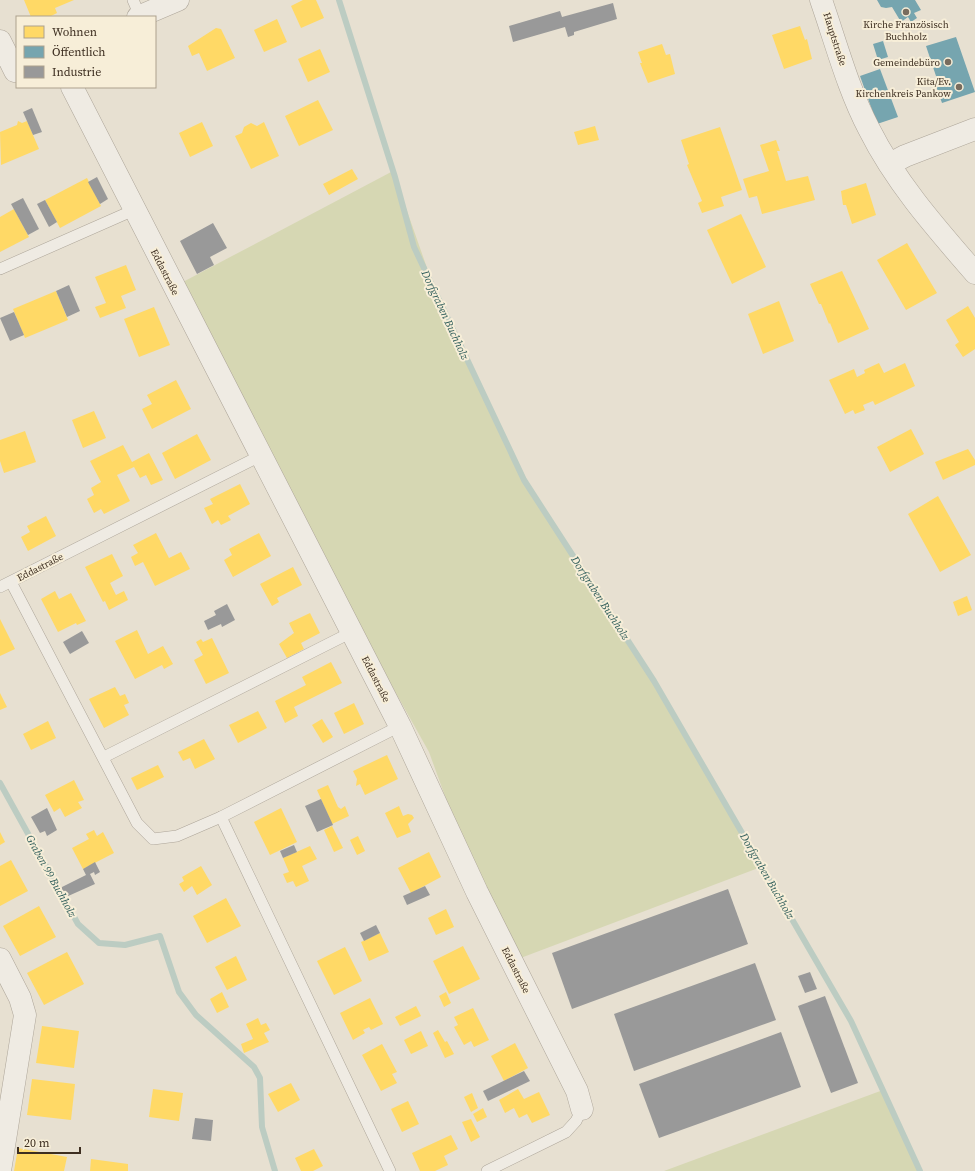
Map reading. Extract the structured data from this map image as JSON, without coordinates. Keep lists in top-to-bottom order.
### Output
{
  "streets": {
    "street": ["Hauptstraße", "Eddastraße"]
  },
  "water": ["Dorfgraben Buchholz", "Graben 99 Buchholz"],
  "places": ["Kirche Französisch Buchholz", "Gemeindebüro", "Kita/Ev. Kirchenkreis Pankow"],
  "legend": ["Wohnen", "Öffentlich", "Industrie"],
  "scale_bar": "20 m"
}
